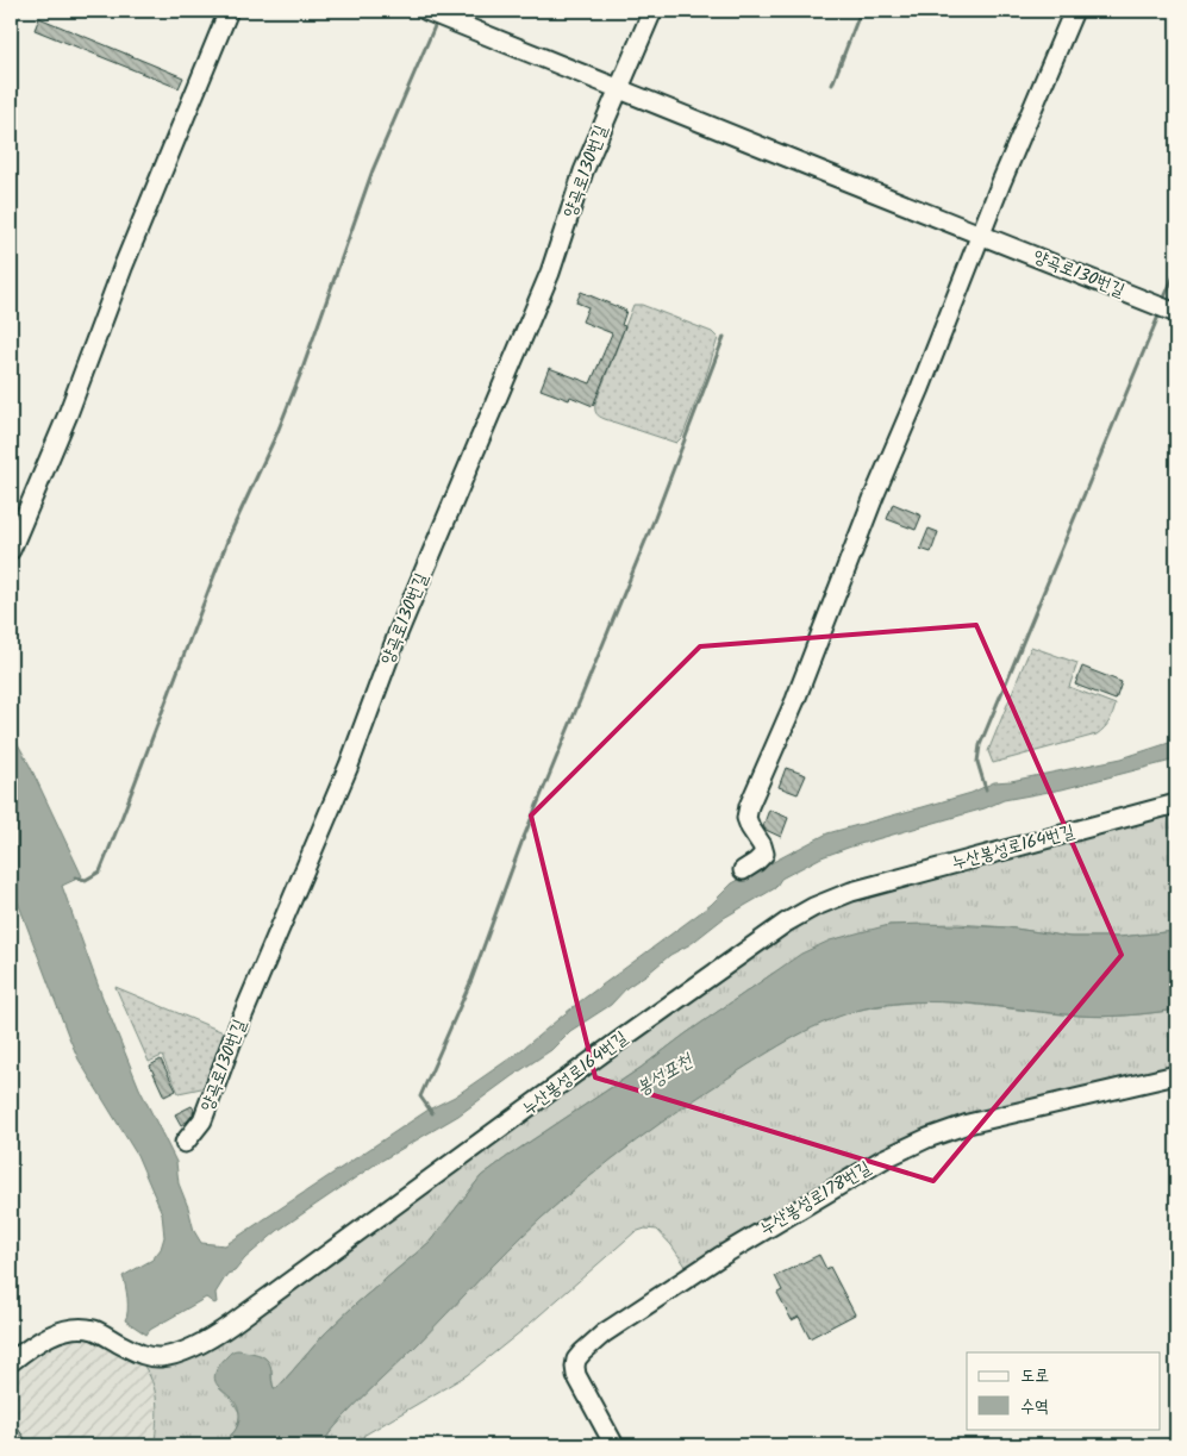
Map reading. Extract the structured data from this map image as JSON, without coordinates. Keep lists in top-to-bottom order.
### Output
{
  "streets": {
    "lane": ["양곡로130번길", "누산봉성로164번길", "누산봉성로178번길"]
  },
  "water": ["봉성포천"],
  "legend": ["도로", "수역"]
}
